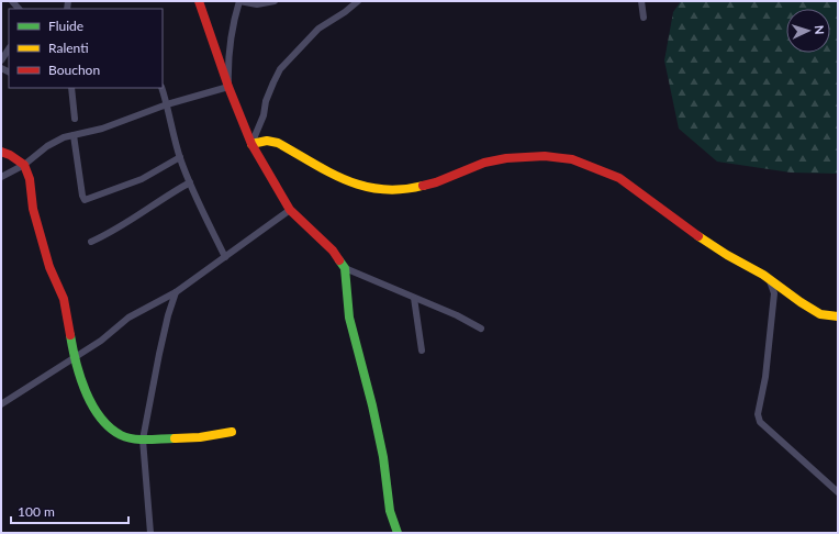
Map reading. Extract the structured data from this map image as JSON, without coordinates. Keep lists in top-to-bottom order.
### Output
{
  "legend": ["Fluide", "Ralenti", "Bouchon"],
  "scale_bar": "100 m",
  "north": "right"
}
